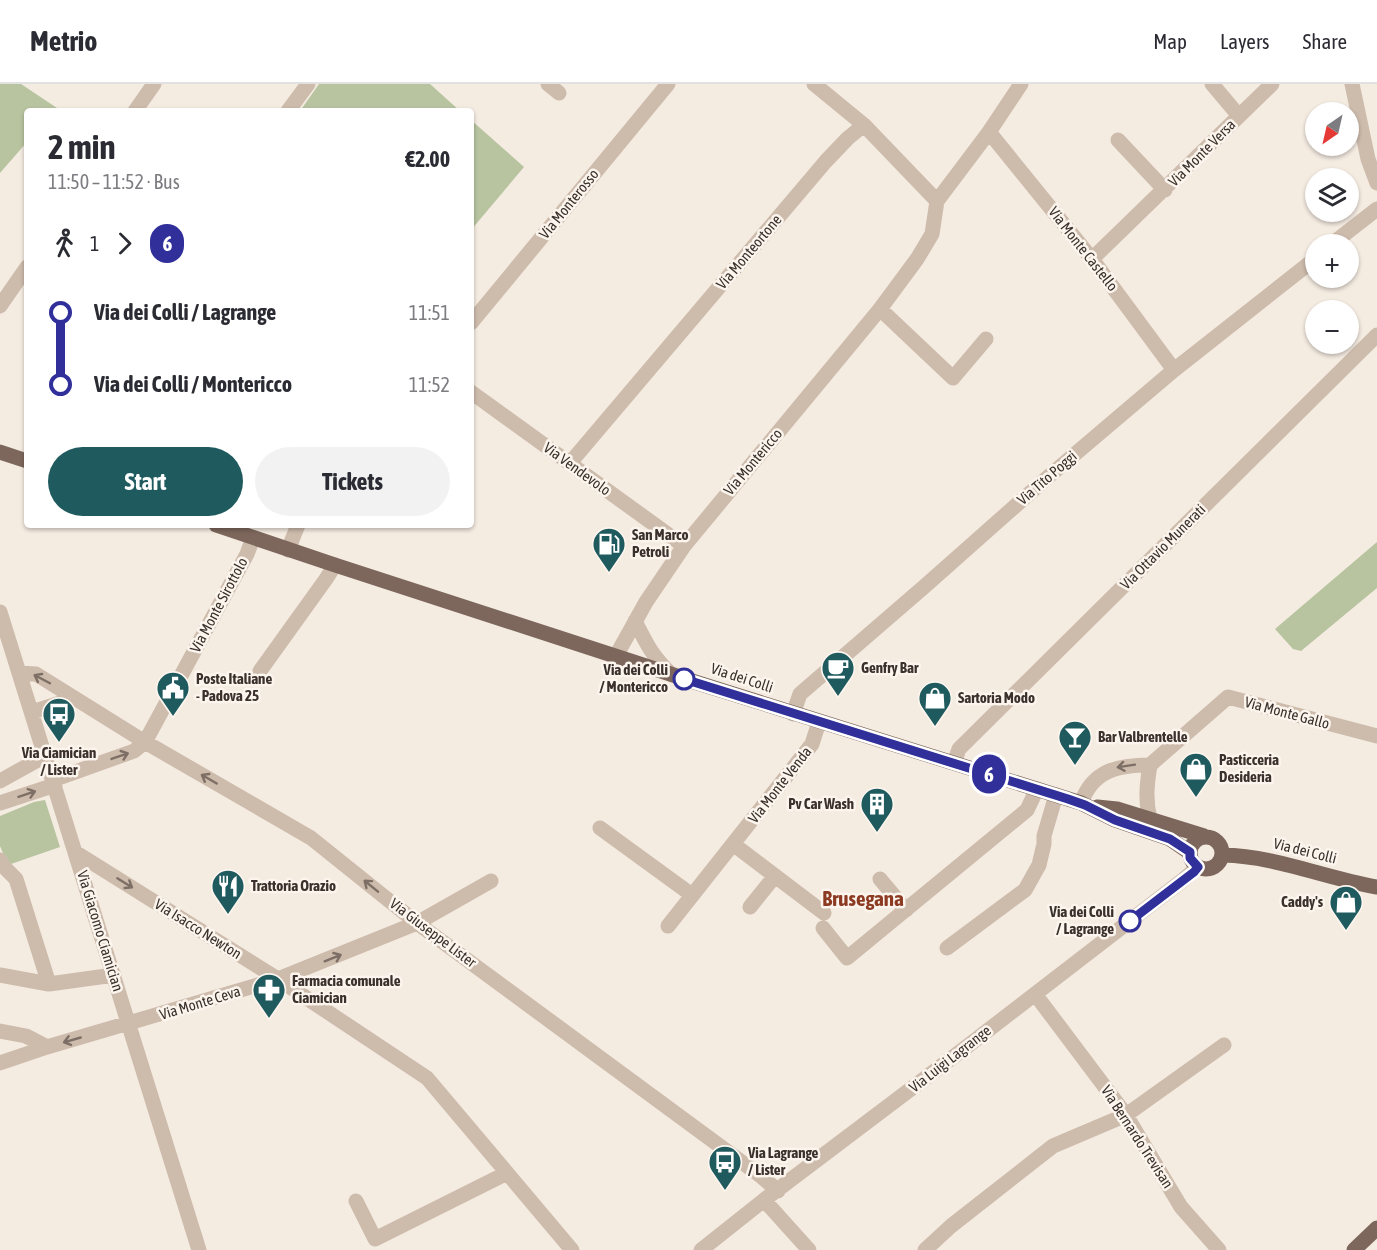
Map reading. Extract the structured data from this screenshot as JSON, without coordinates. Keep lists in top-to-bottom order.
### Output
{
  "streets": {
    "main road": ["Via dei Colli"],
    "street": [
      "Via Monte Versa",
      "Via Monterosso",
      "Via Monte Castello",
      "Via Monteortone",
      "Via Montericco",
      "Via Vendevolo",
      "Via Tito Poggi",
      "Via Ottavio Munerati",
      "Via Monte Sirottolo",
      "Via Monte Gallo",
      "Via Monte Venda",
      "Via Isacco Newton",
      "Via Giacomo Ciamician",
      "Via Giuseppe Lister",
      "Via Monte Ceva",
      "Via Luigi Lagrange",
      "Via Bernardo Trevisan"
    ]
  },
  "crossings": [
    ["Via Monte Versa", "Via Monte Castello"],
    ["Via Monte Castello", "Via Montericco"],
    ["Via Monte Castello", "Via Tito Poggi"],
    ["Via Monteortone", "Via Vendevolo"],
    ["Via Montericco", "Via Vendevolo"],
    ["Via Montericco", "Via dei Colli"],
    ["Via Tito Poggi", "Via dei Colli"],
    ["Via Ottavio Munerati", "Via dei Colli"],
    ["Via Monte Sirottolo", "Via dei Colli"],
    ["Via Monte Sirottolo", "Via Giuseppe Lister"],
    ["Via dei Colli", "Via Monte Venda"],
    ["Via dei Colli", "Via Luigi Lagrange"],
    ["Via Isacco Newton", "Via Giacomo Ciamician"],
    ["Via Isacco Newton", "Via Monte Ceva"],
    ["Via Giacomo Ciamician", "Via Giuseppe Lister"],
    ["Via Giacomo Ciamician", "Via Monte Ceva"],
    ["Via Giuseppe Lister", "Via Monte Ceva"],
    ["Via Giuseppe Lister", "Via Luigi Lagrange"],
    ["Via Luigi Lagrange", "Via Bernardo Trevisan"]
  ],
  "one_way": ["Via Isacco Newton", "Via Giuseppe Lister"],
  "districts": ["Brusegana"],
  "places": {
    "fuel station": ["San Marco Petroli"],
    "other": ["Via dei Colli / Montericco", "Via dei Colli / Lagrange"],
    "cafe": ["Genfry Bar"],
    "public building": ["Poste Italiane - Padova 25"],
    "shop": ["Sartoria Modo", "Pasticceria Desideria", "Caddy's"],
    "bus stop": ["Via Ciamician / Lister", "Via Lagrange / Lister"],
    "bar": ["Bar Valbrentelle"],
    "building": ["Pv Car Wash"],
    "restaurant": ["Trattoria Orazio"],
    "pharmacy": ["Farmacia comunale Ciamician"]
  },
  "lines": ["bus line 6"],
  "north": "bottom left",
  "page": {
    "header": "Metrio",
    "nav": ["Map", "Layers", "Share"],
    "on_map": "6",
    "map_buttons": ["+", "−"],
    "heading": ["2 min", "11:50 – 11:52 · Bus", "€2.00"],
    "legs": ["1", "6"],
    "list": [
      {
        "name": "Via dei Colli / Lagrange",
        "value": "11:51"
      },
      {
        "name": "Via dei Colli / Montericco",
        "value": "11:52"
      }
    ],
    "buttons": ["Start", "Tickets"]
  }
}
